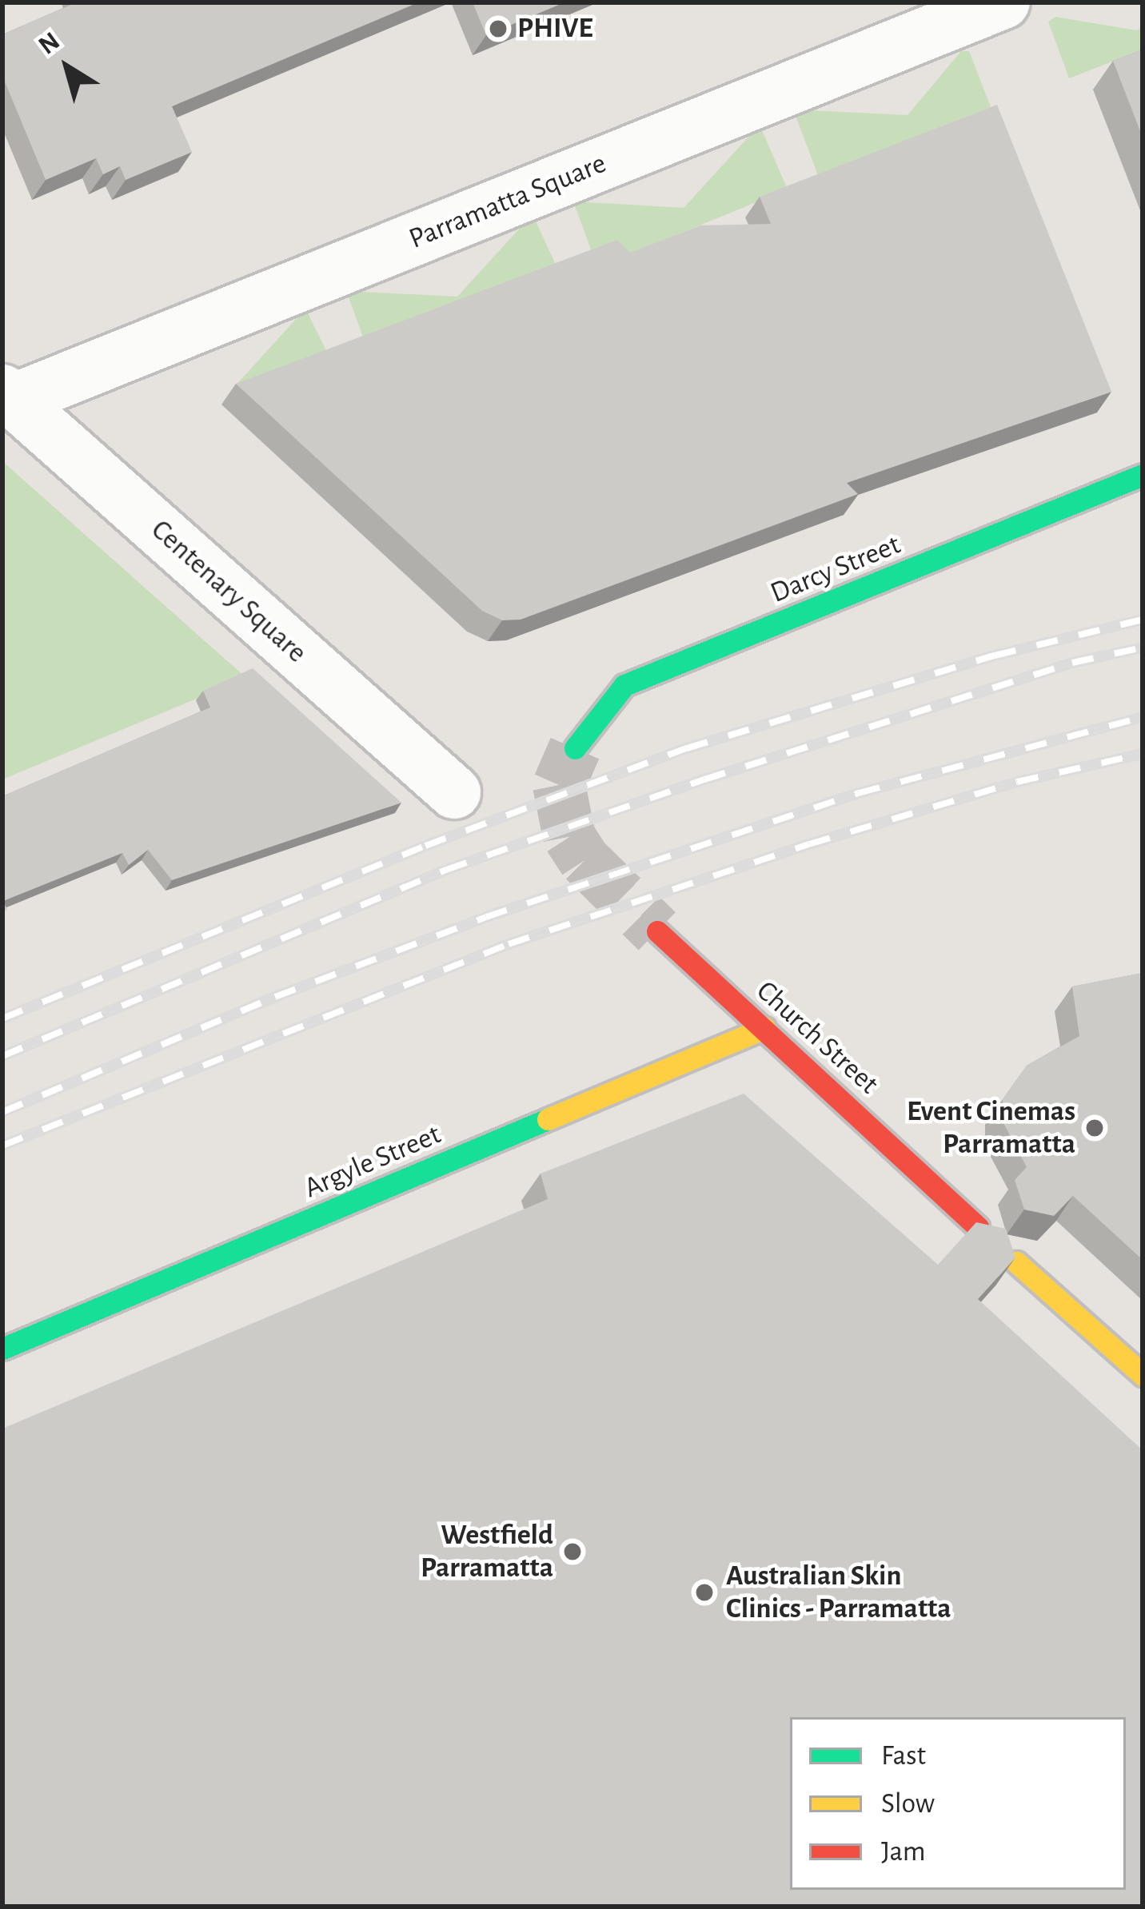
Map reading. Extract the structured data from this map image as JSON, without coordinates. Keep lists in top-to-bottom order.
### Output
{
  "streets": {
    "street": [
      "Parramatta Square",
      "Darcy Street",
      "Centenary Square",
      "Church Street",
      "Argyle Street"
    ]
  },
  "crossings": [
    ["Parramatta Square", "Centenary Square"],
    ["Church Street", "Argyle Street"]
  ],
  "places": [
    "PHIVE",
    "Event Cinemas Parramatta",
    "Westfield Parramatta",
    "Australian Skin Clinics - Parramatta"
  ],
  "legend": ["Fast", "Slow", "Jam"],
  "north": "top left"
}
